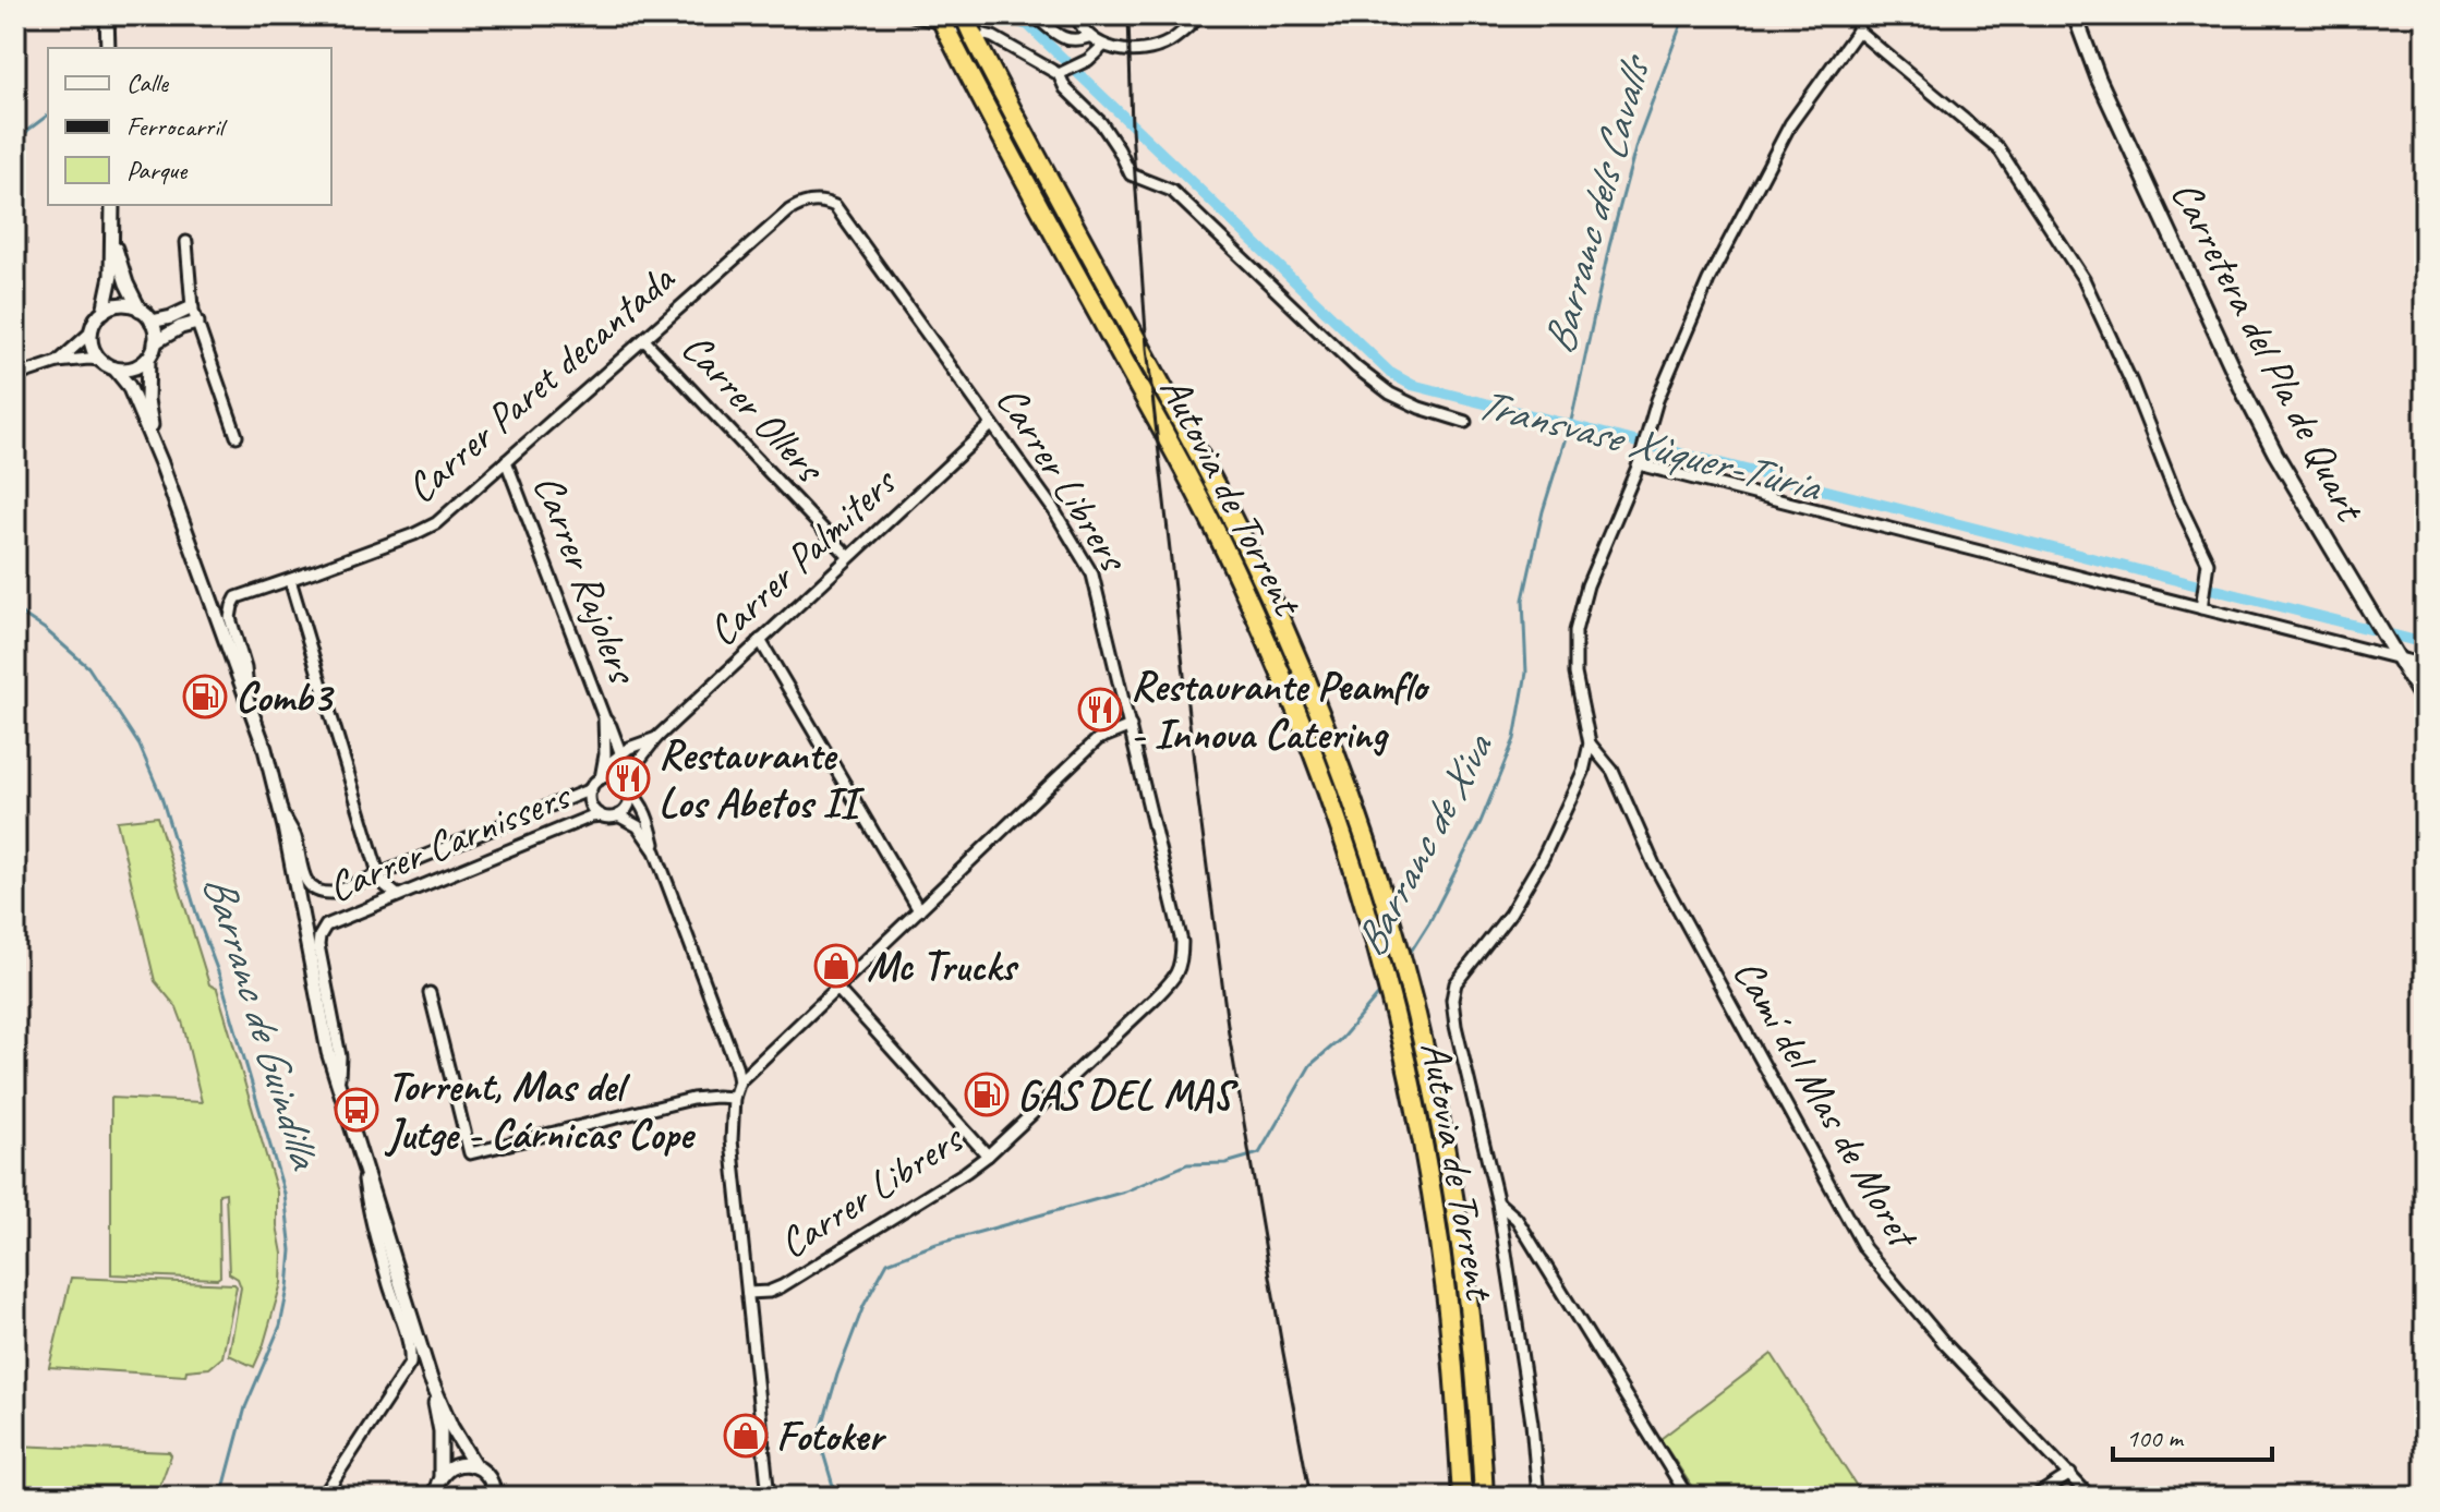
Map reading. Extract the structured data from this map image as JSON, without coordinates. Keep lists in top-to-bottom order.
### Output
{
  "streets": {
    "highway": ["Autovia de Torrent"],
    "main road": ["Carretera del Pla de Quart"],
    "street": [
      "Carrer Paret decantada",
      "Carrer Ollers",
      "Carrer Librers",
      "Carrer Palmiters",
      "Carrer Rajolers",
      "Carrer Carnissers",
      "Camí del Mas de Moret"
    ]
  },
  "crossings": [
    ["Carrer Paret decantada", "Carrer Ollers"],
    ["Carrer Paret decantada", "Carrer Librers"],
    ["Carrer Paret decantada", "Carrer Rajolers"],
    ["Carrer Ollers", "Carrer Palmiters"],
    ["Carrer Librers", "Carrer Palmiters"],
    ["Carrer Palmiters", "Carrer Rajolers"],
    ["Carrer Palmiters", "Carrer Carnissers"],
    ["Carrer Rajolers", "Carrer Carnissers"]
  ],
  "water": [
    "Barranc dels Cavalls",
    "Transvase Xùquer-Tùria",
    "Barranc de Xiva",
    "Barranc de Guindilla"
  ],
  "places": {
    "fuel station": ["Comb3", "GAS DEL MAS"],
    "restaurant": ["Restaurante Peamflo - Innova Catering", "Restaurante Los Abetos II"],
    "shop": ["Mc Trucks", "Fotoker"],
    "bus stop": ["Torrent, Mas del Jutge - Cárnicas Cope"]
  },
  "legend": ["Calle", "Ferrocarril", "Parque"],
  "scale_bar": "100 m"
}
